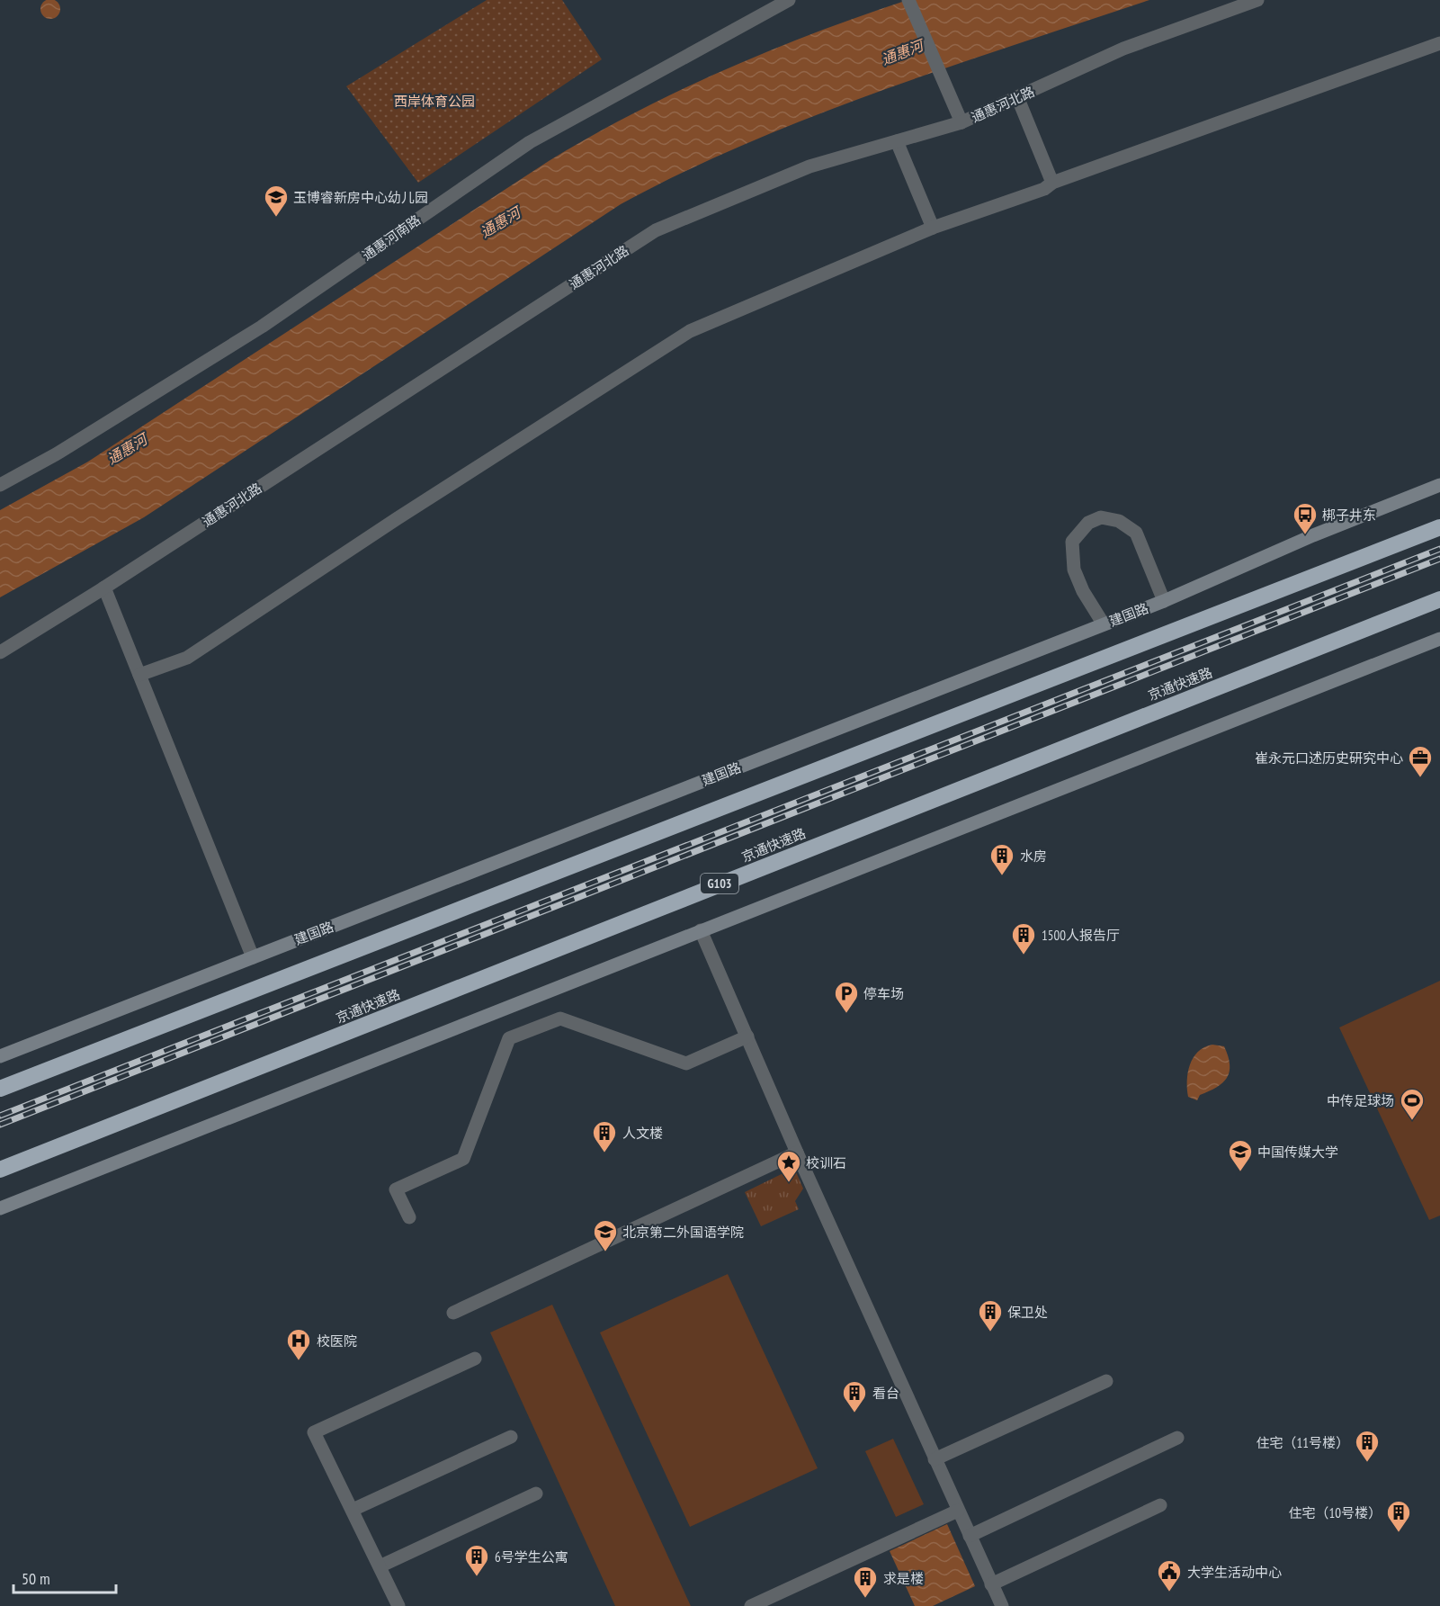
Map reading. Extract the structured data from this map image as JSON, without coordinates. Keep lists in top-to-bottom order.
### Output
{
  "streets": {
    "highway": ["京通快速路", "G103"],
    "main road": ["建国路"],
    "street": ["通惠河北路", "通惠河南路"]
  },
  "water": ["通惠河"],
  "parks": ["西岸体育公园"],
  "places": {
    "school or university": ["玉博睿新房中心幼儿园", "中国传媒大学", "北京第二外国语学院"],
    "bus stop": ["梆子井东"],
    "office": ["崔永元口述历史研究中心"],
    "building": [
      "水房",
      "1500人报告厅",
      "人文楼",
      "保卫处",
      "看台",
      "住宅（11号楼）",
      "住宅（10号楼）",
      "6号学生公寓",
      "求是楼"
    ],
    "parking": ["停车场"],
    "sports": ["中传足球场"],
    "place": ["校训石"],
    "hospital": ["校医院"],
    "public building": ["大学生活动中心"]
  },
  "scale_bar": "50 m"
}
